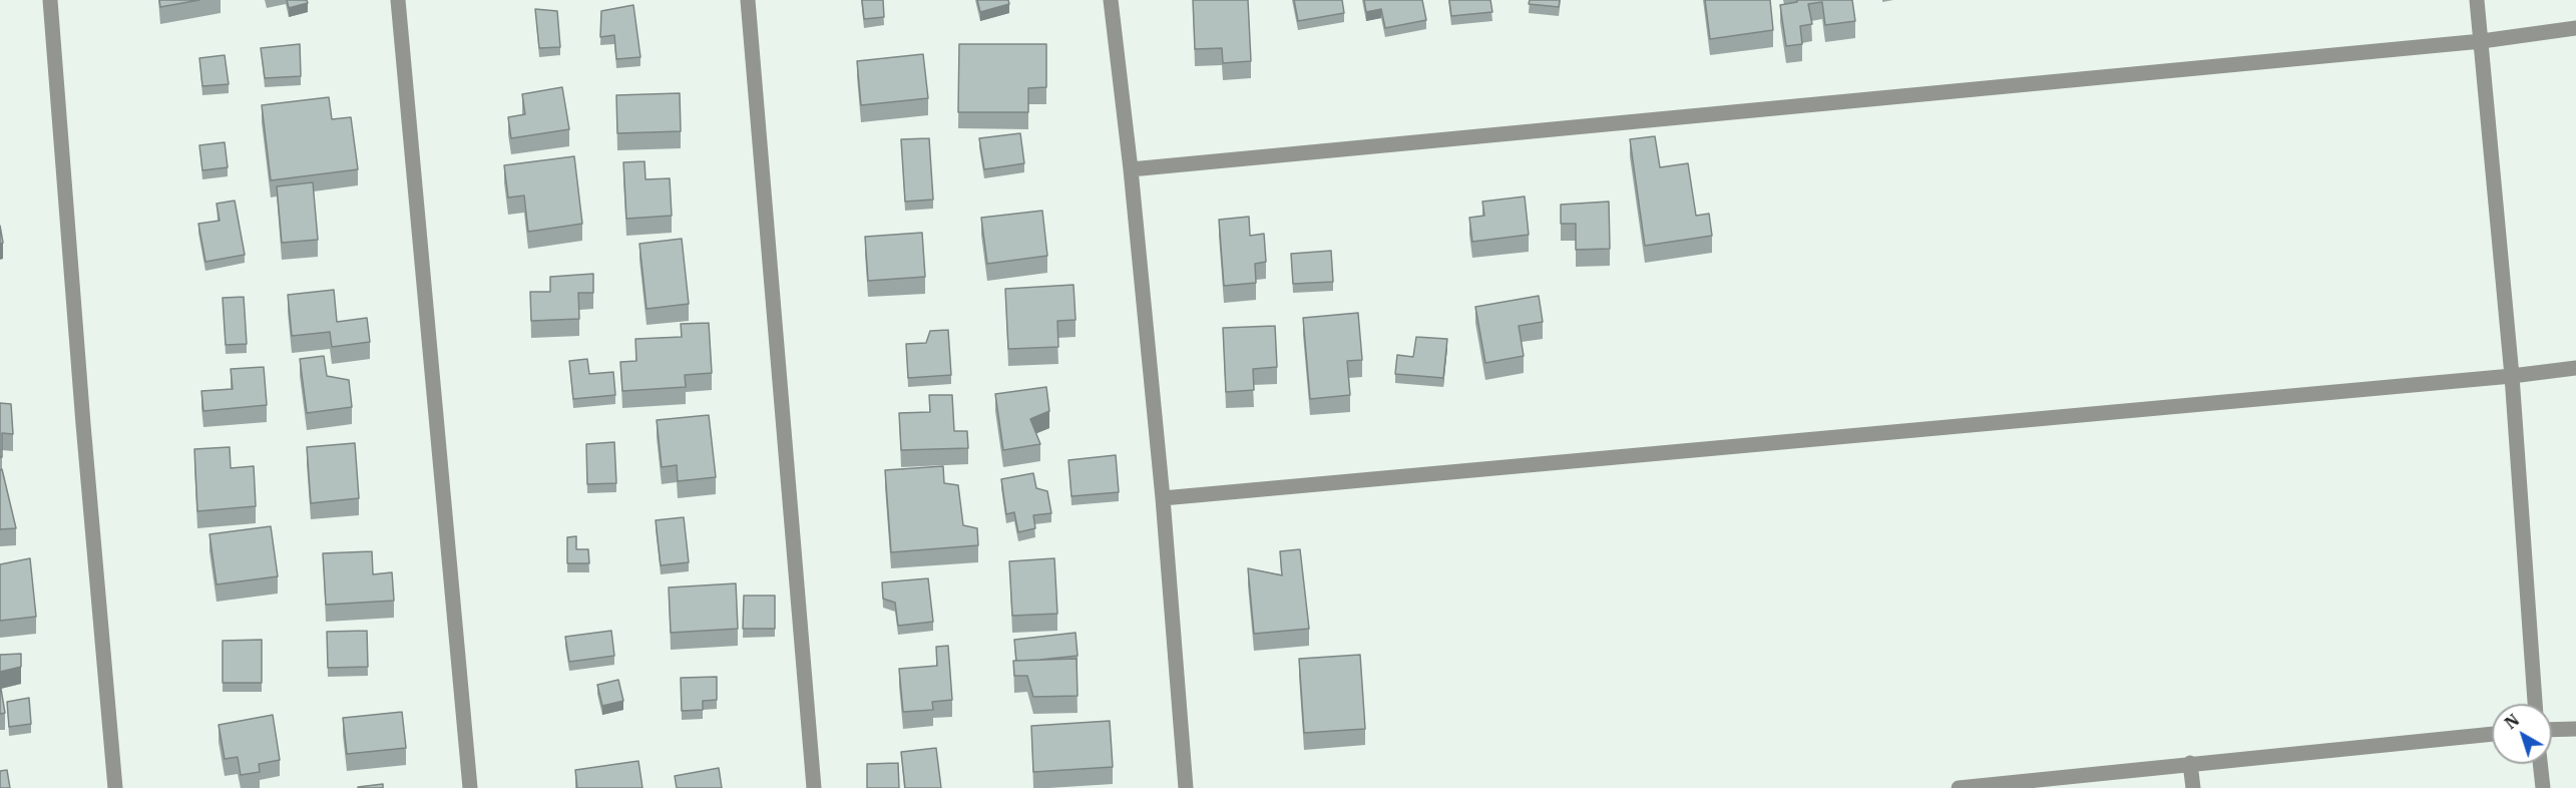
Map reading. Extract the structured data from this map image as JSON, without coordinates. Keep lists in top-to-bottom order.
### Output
{
  "north": "top left"
}
